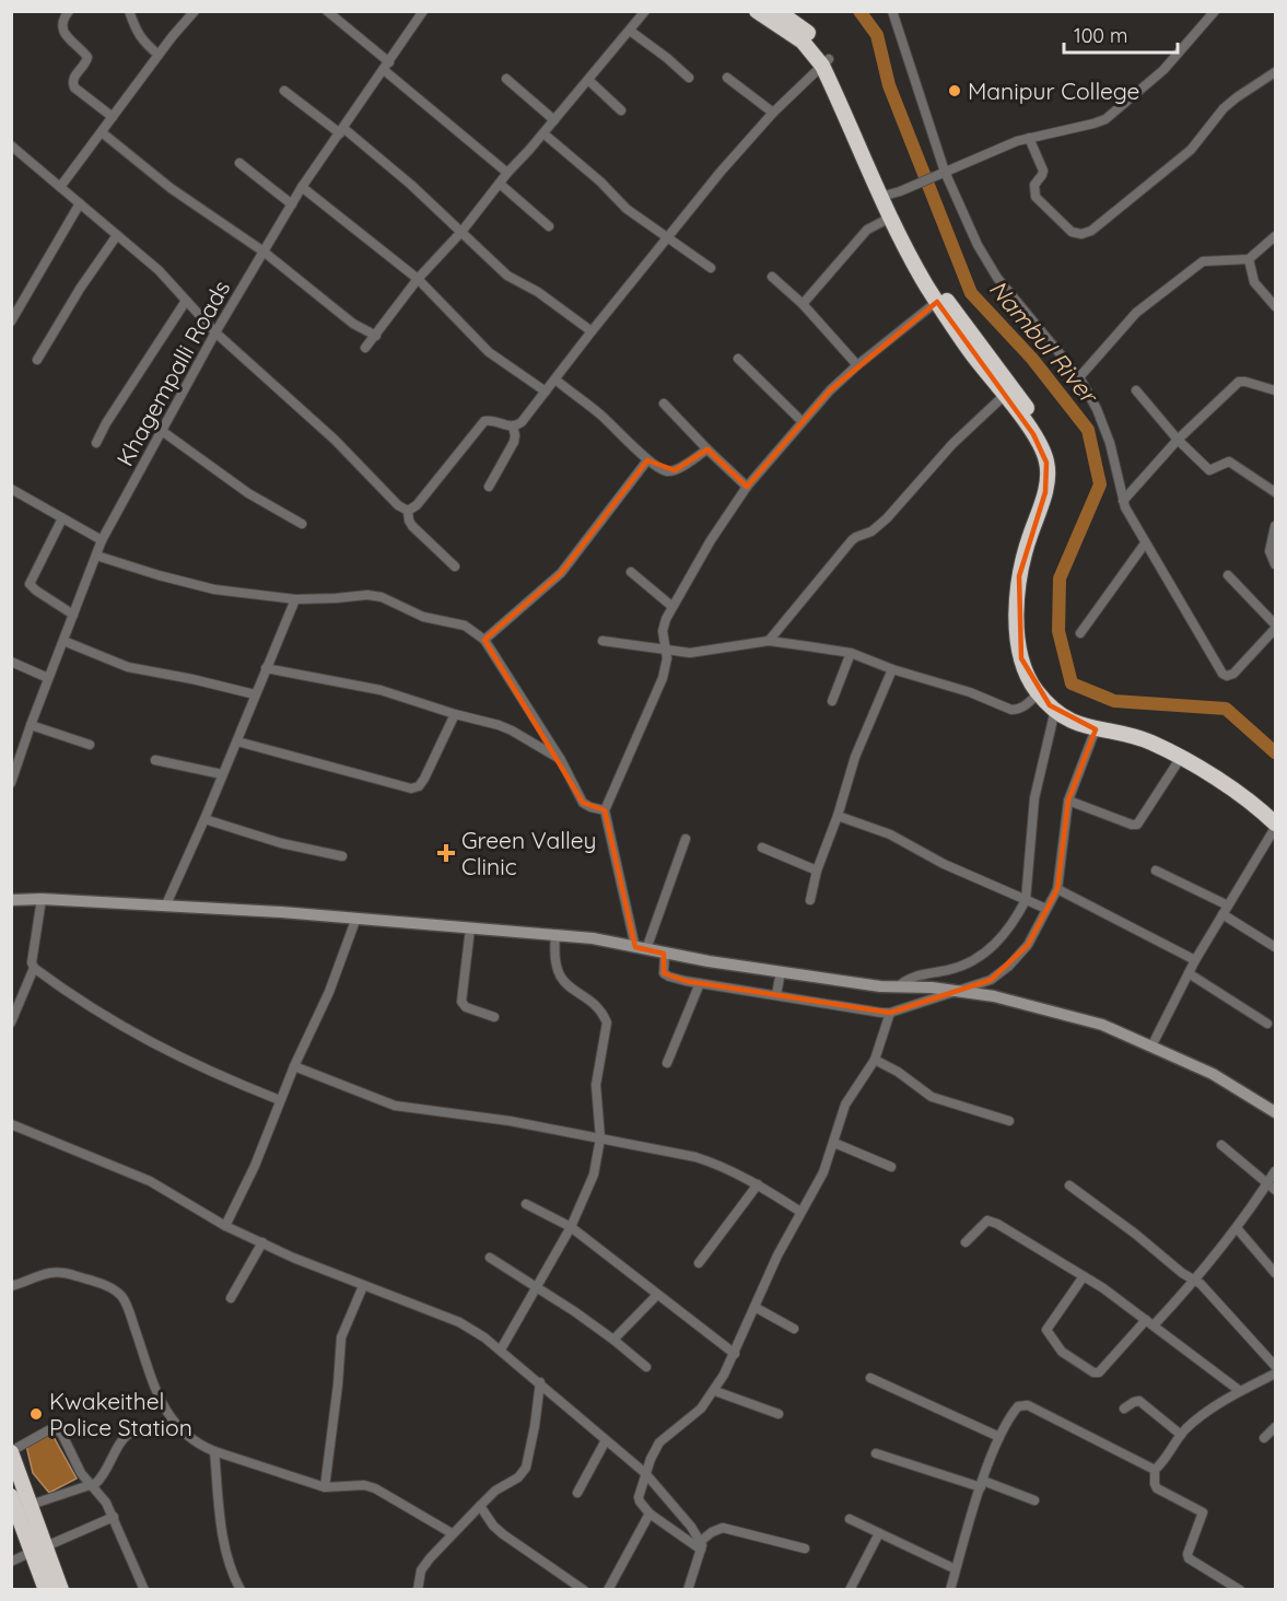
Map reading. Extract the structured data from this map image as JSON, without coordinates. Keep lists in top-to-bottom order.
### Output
{
  "streets": {
    "street": ["Khagempalli Roads"]
  },
  "water": ["Nambul River"],
  "places": {
    "other": ["Manipur College", "Kwakeithel Police Station"],
    "health": ["Green Valley Clinic"]
  },
  "scale_bar": "100 m"
}
